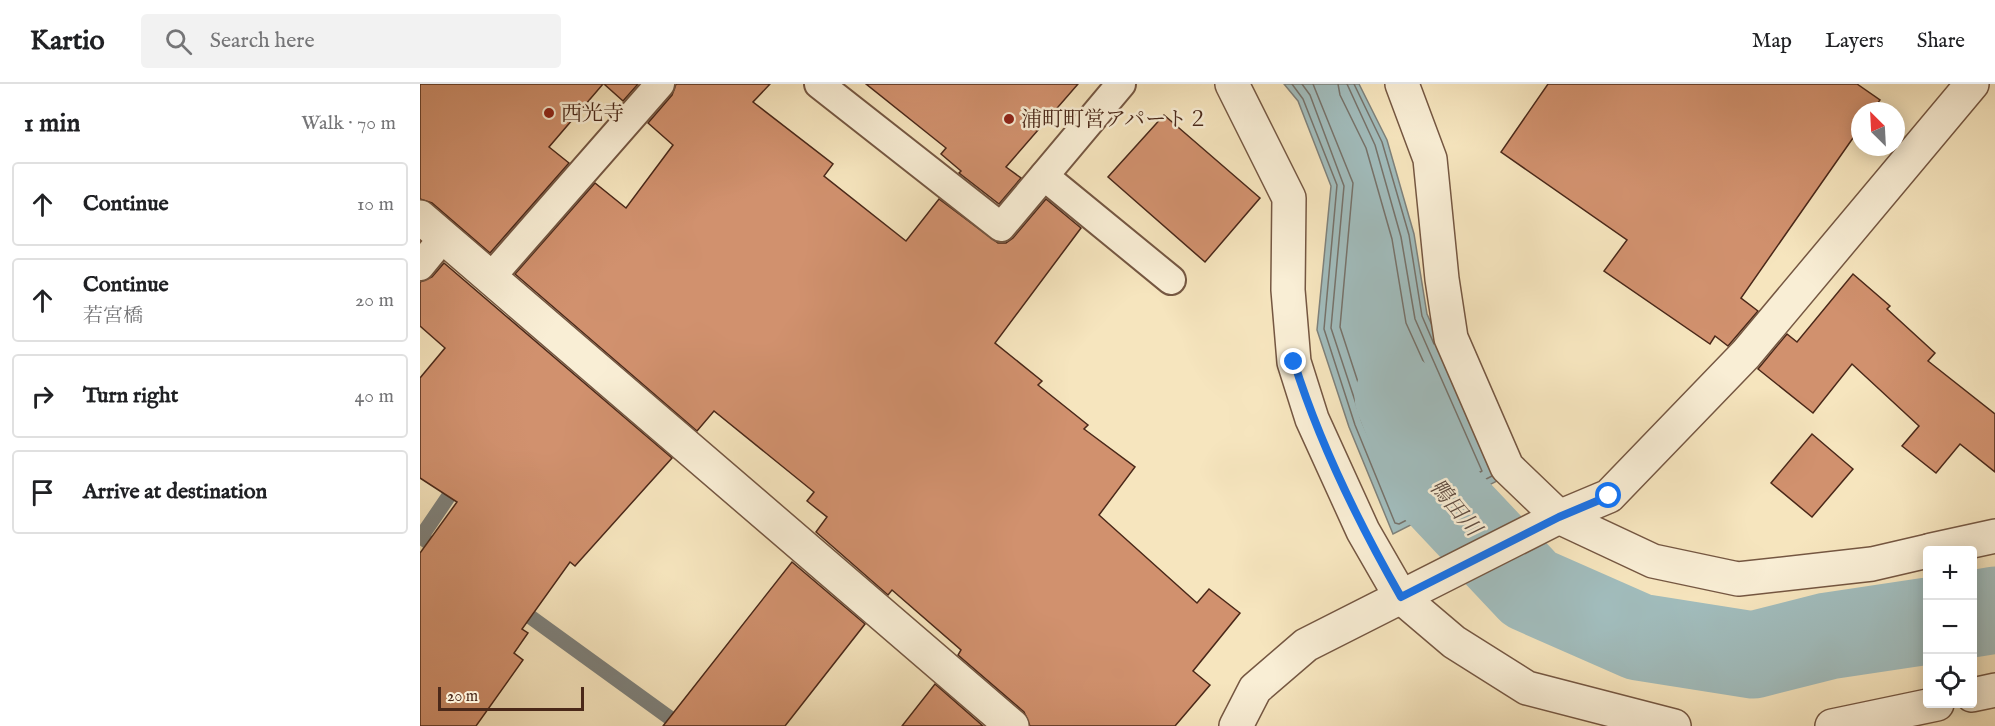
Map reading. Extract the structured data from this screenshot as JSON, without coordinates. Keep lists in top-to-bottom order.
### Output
{
  "water": ["鴨田川"],
  "places": ["西光寺", "浦町町営アパート２"],
  "scale_bar": "20 m",
  "north": "top left",
  "page": {
    "header": "Kartio",
    "search": "Search here",
    "nav": ["Map", "Layers", "Share"],
    "heading": ["1 min", "Walk · 70 m"],
    "list": [
      ["Continue", "10 m"],
      ["Continue", "若宮橋", "20 m"],
      ["Turn right", "40 m"],
      "Arrive at destination"
    ],
    "map_buttons": ["+", "−"],
    "scale": "20 m"
  }
}
